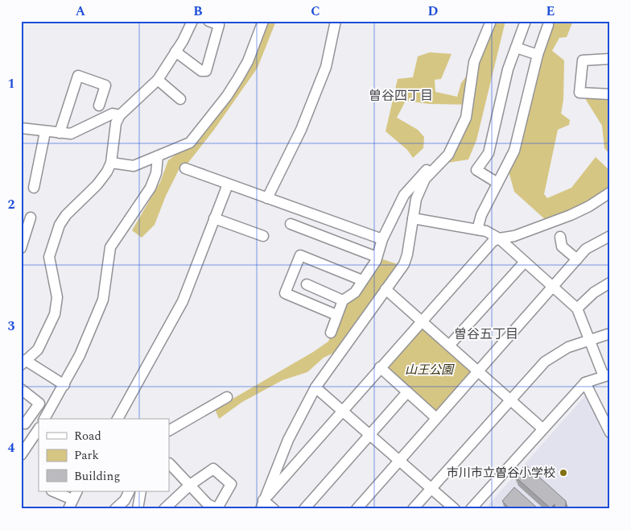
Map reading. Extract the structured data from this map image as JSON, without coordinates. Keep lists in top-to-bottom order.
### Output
{
  "districts": ["曽谷四丁目", "曽谷五丁目"],
  "parks": ["山王公園"],
  "places": ["市川市立曽谷小学校"],
  "legend": ["Road", "Park", "Building"],
  "grid": {
    "columns": [
      "A",
      "B",
      "C",
      "D",
      "E"
    ],
    "rows": [
      "1",
      "2",
      "3",
      "4"
    ]
  }
}
